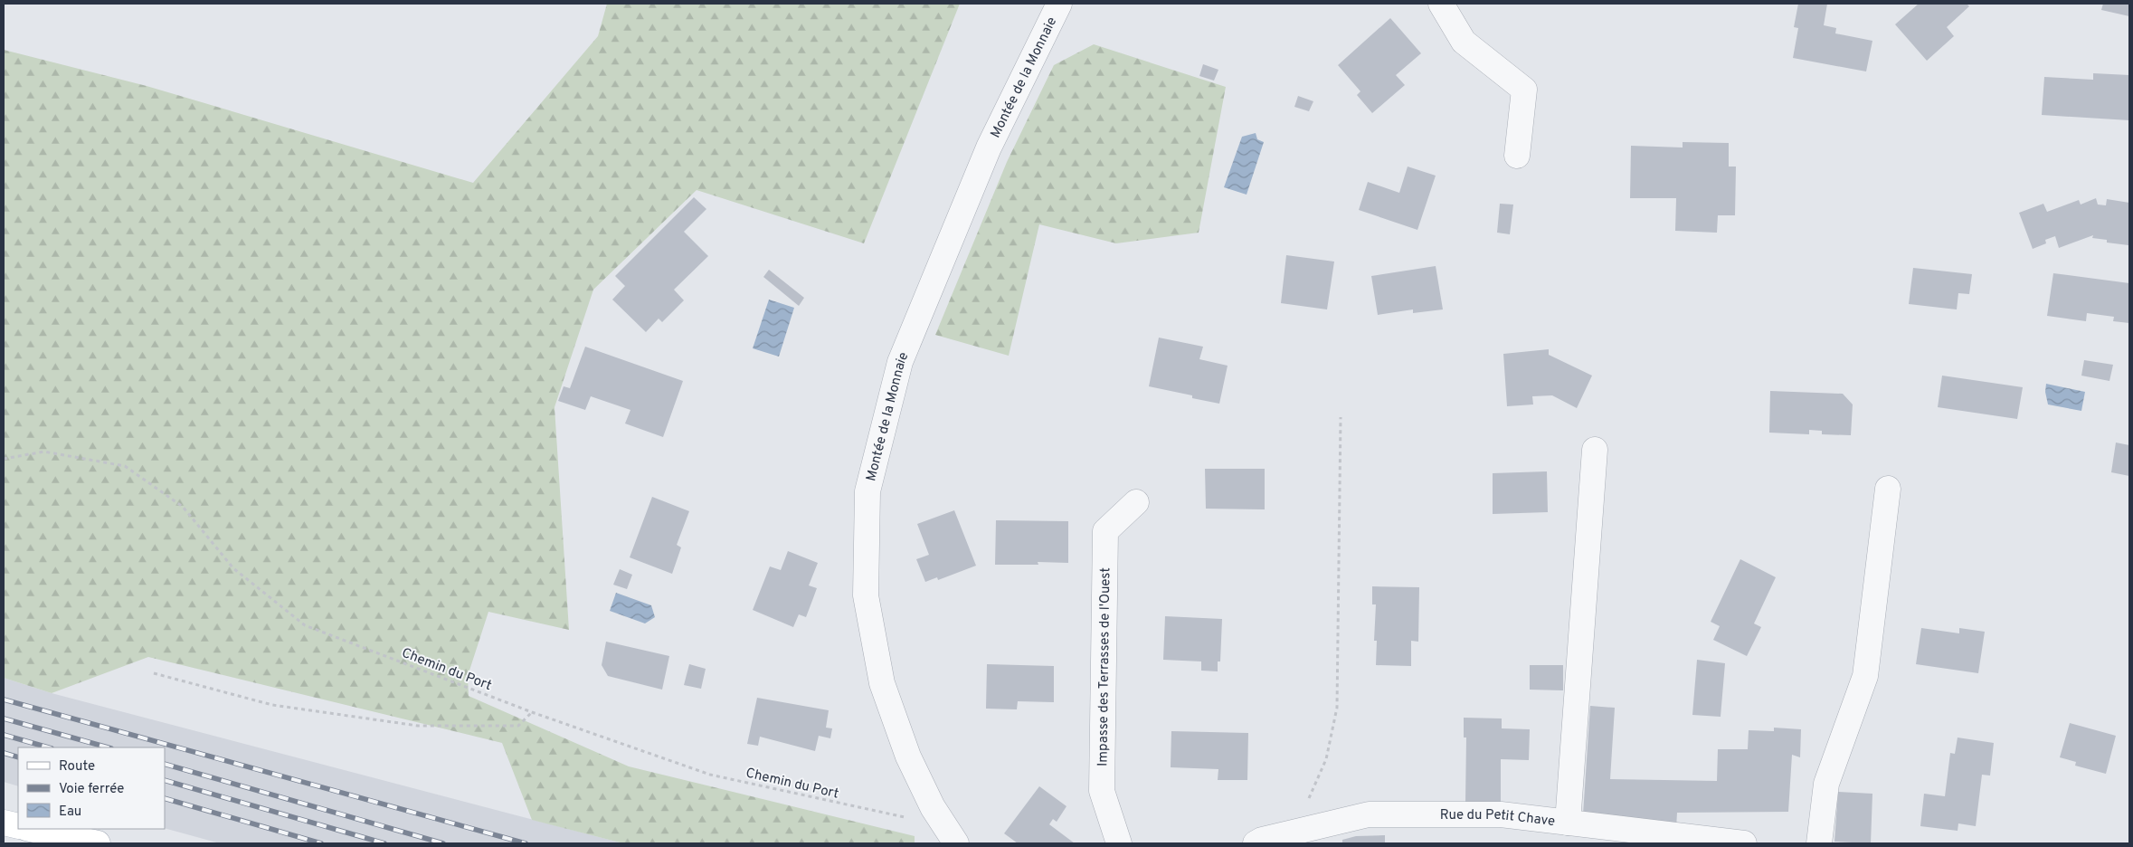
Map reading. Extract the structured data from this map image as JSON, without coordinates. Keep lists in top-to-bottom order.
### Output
{
  "streets": {
    "street": ["Montée de la Monnaie", "Impasse des Terrasses de l'Ouest", "Rue du Petit Chave"],
    "path": ["Chemin du Port"]
  },
  "crossings": [
    ["Montée de la Monnaie", "Chemin du Port"]
  ],
  "legend": ["Route", "Voie ferrée", "Eau"]
}
